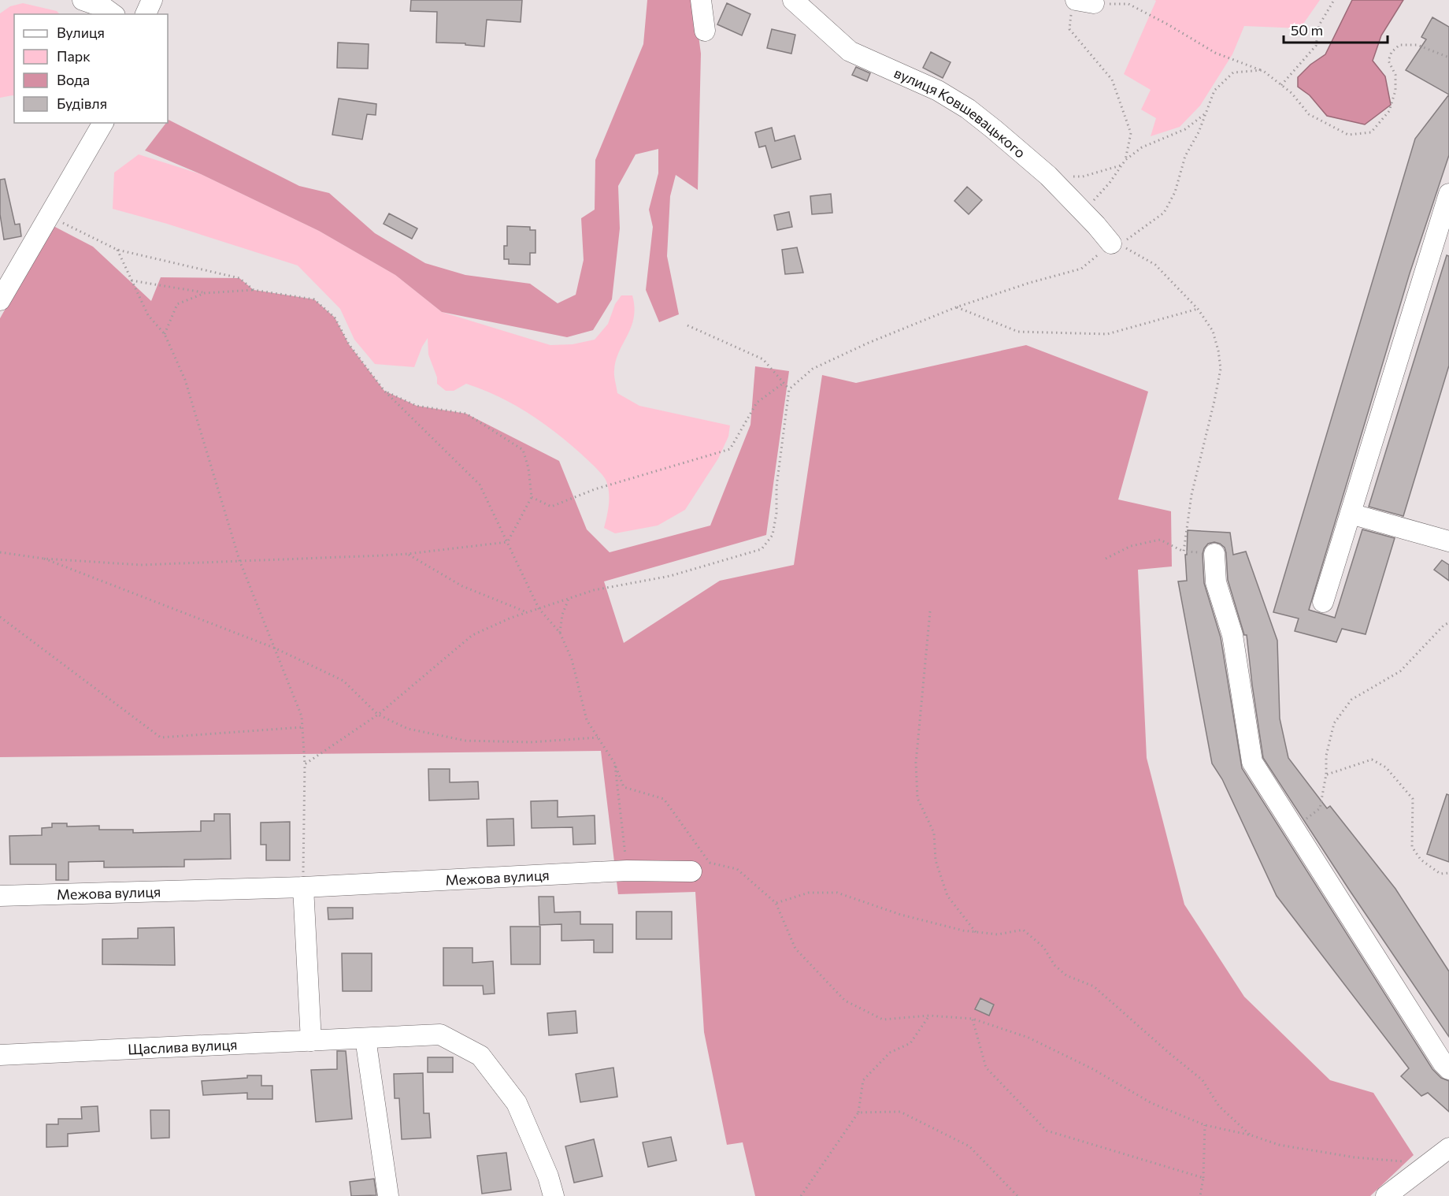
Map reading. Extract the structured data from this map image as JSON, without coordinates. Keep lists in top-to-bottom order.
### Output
{
  "streets": {
    "street": ["вулиця Ковшевацького", "Межова вулиця", "Щаслива вулиця"]
  },
  "legend": [
    "Вулиця",
    "Парк",
    "Вода",
    "Будівля"
  ],
  "scale_bar": "50 m"
}
